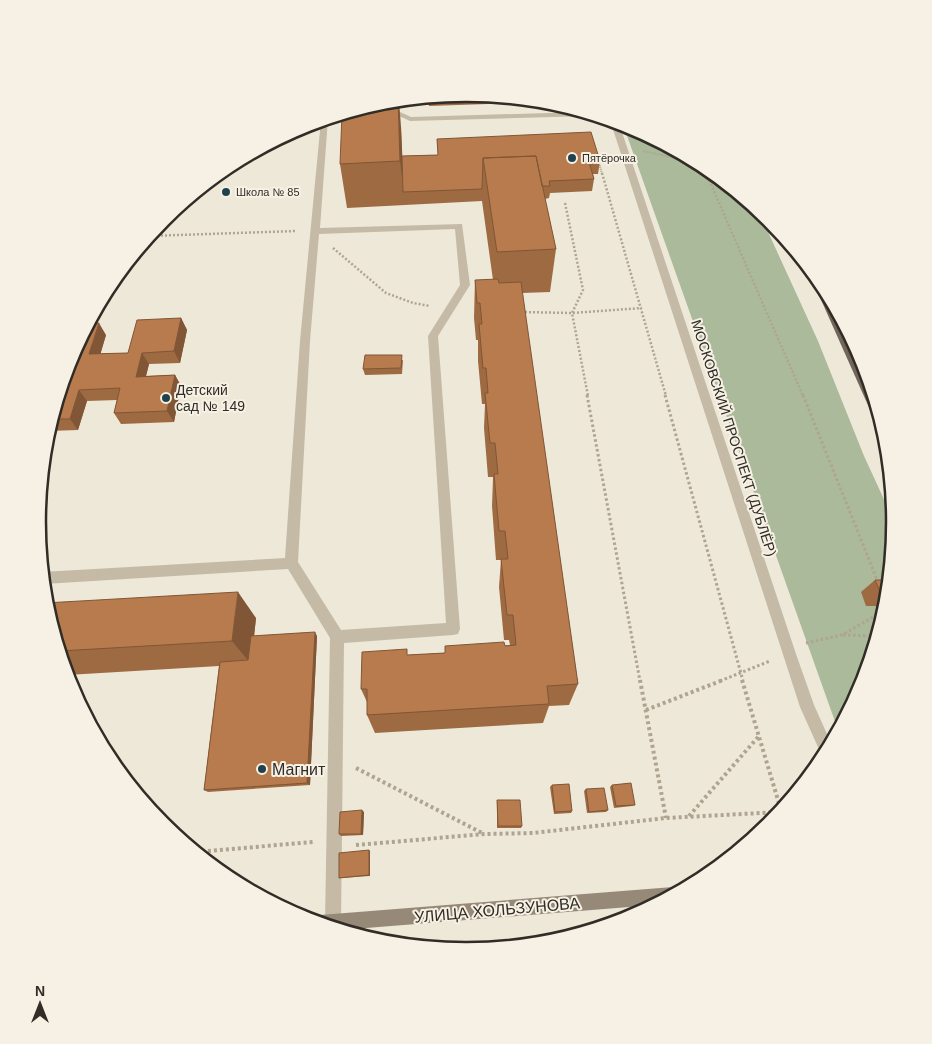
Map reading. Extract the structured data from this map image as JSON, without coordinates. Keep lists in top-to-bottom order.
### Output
{
  "streets": {
    "main road": ["УЛИЦА ХОЛЬЗУНОВА"],
    "street": ["МОСКОВСКИЙ ПРОСПЕКТ (ДУБЛЁР)"]
  },
  "places": [
    "Пятёрочка",
    "Школа № 85",
    "Детский сад № 149",
    "Магнит"
  ],
  "north": "top"
}
